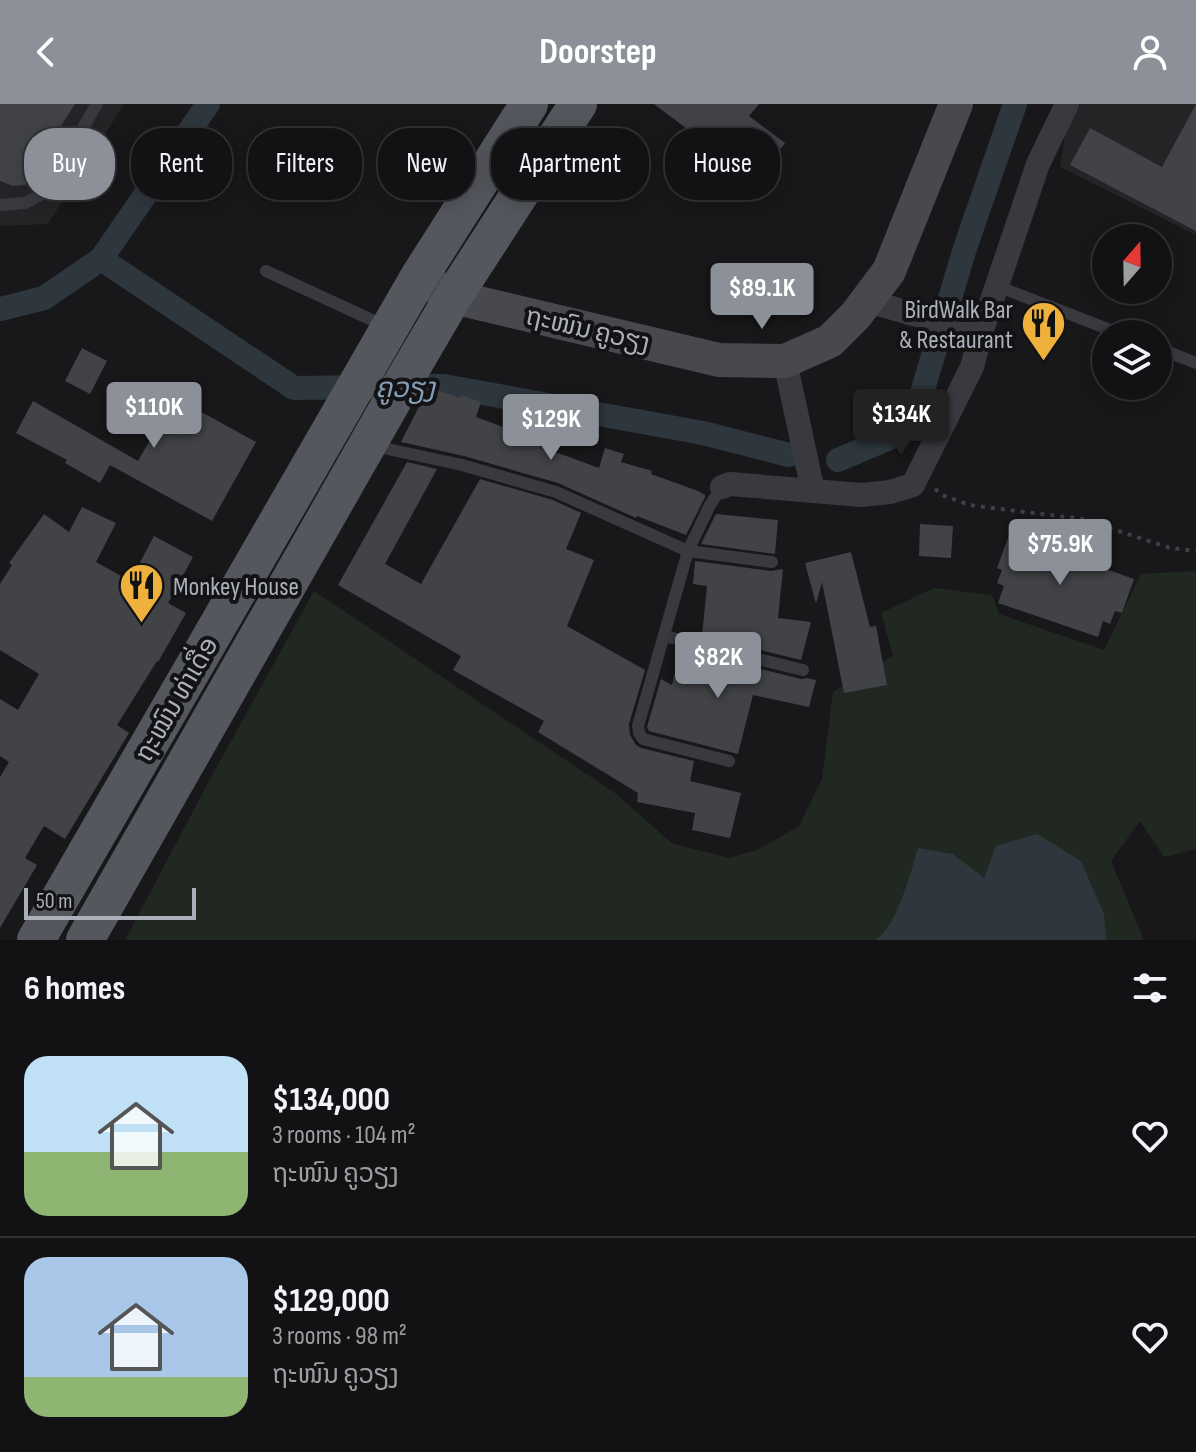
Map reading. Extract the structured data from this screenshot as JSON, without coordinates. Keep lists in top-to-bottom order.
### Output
{
  "streets": {
    "main road": ["ຖະໝົນ ທ່າເດື່ອ"],
    "street": ["ຖະໜົນ ຄູວຽງ"]
  },
  "crossings": [
    ["ຖະໜົນ ຄູວຽງ", "ຖະໝົນ ທ່າເດື່ອ"]
  ],
  "water": ["ຄູວຽງ"],
  "places": {
    "restaurant": ["BirdWalk Bar & Restaurant", "Monkey House"]
  },
  "scale_bar": "50 m",
  "north": "top",
  "page": {
    "header": "Doorstep",
    "chip": [
      "Buy",
      "Rent",
      "Filters",
      "New",
      "Apartment",
      "House"
    ],
    "price": [
      "$89.1K",
      "$110K",
      "$134K",
      "$129K",
      "$75.9K",
      "$82K"
    ],
    "scale": "50 m",
    "heading": "6 homes",
    "list": [
      {
        "name": "$134,000",
        "note": "3 rooms · 104 m² · ຖະໜົນ ຄູວຽງ"
      },
      {
        "name": "$129,000",
        "note": "3 rooms · 98 m² · ຖະໜົນ ຄູວຽງ"
      }
    ]
  }
}
